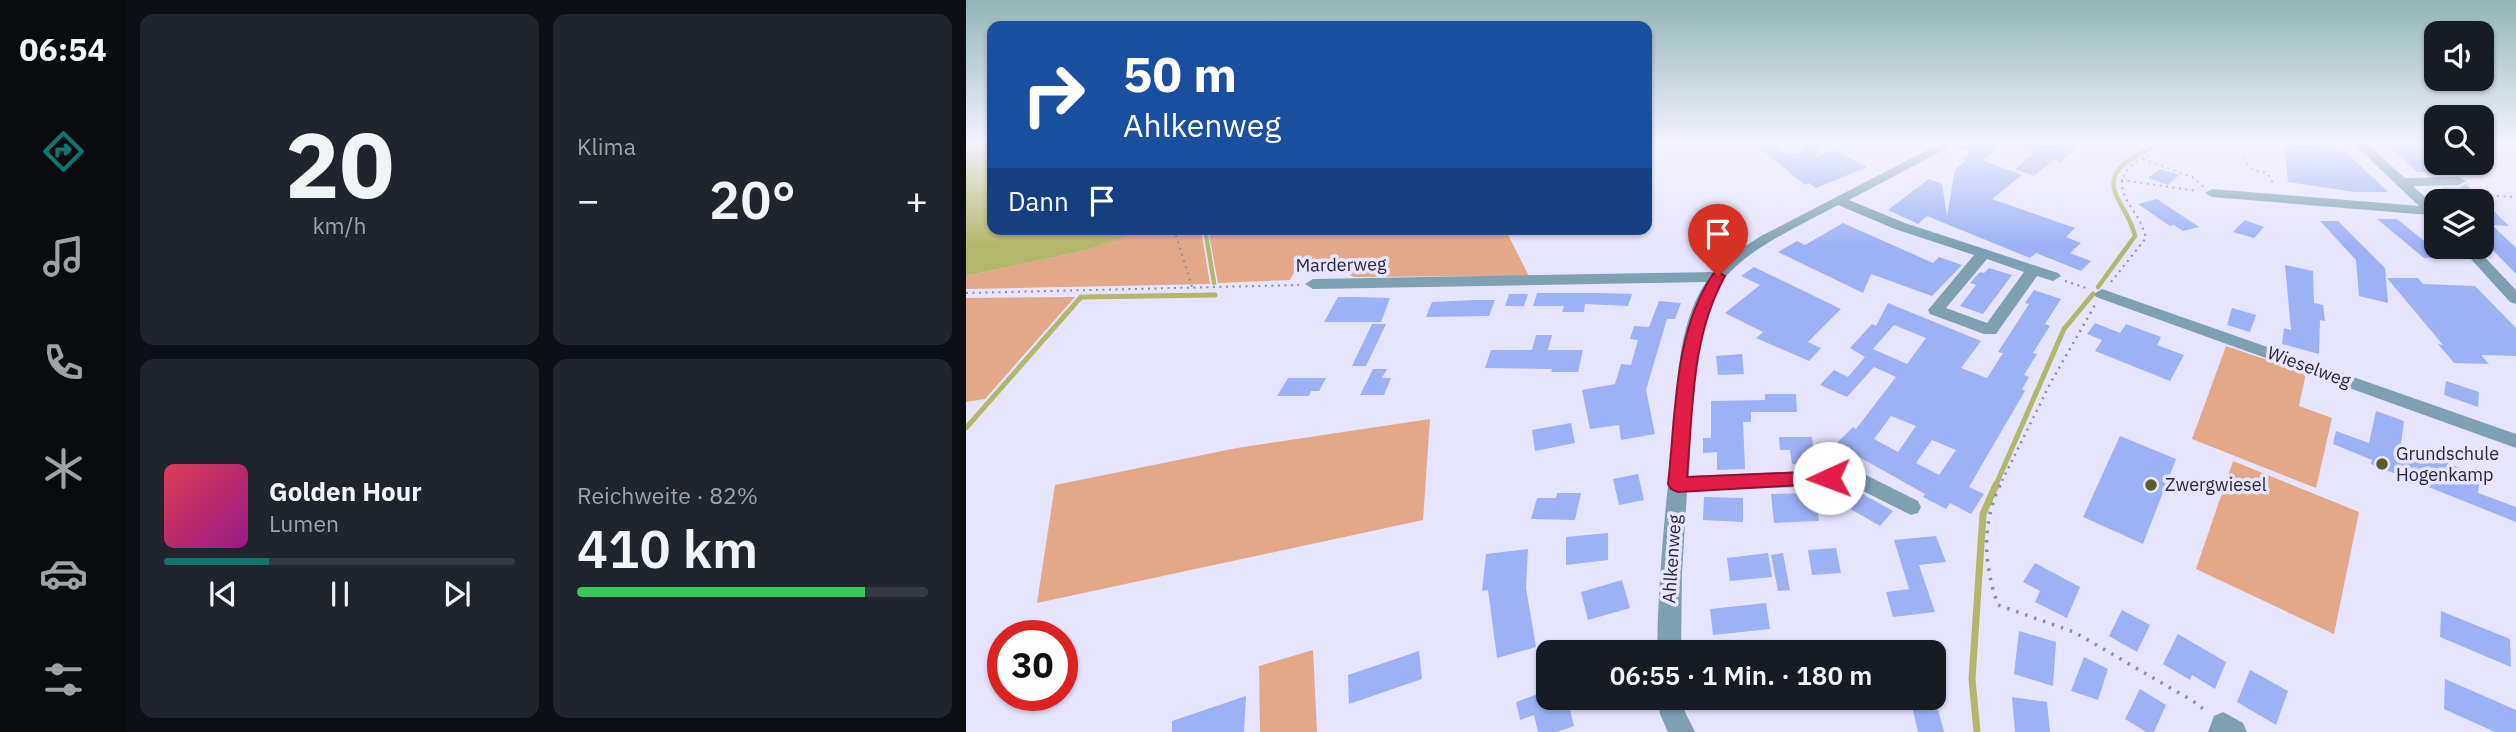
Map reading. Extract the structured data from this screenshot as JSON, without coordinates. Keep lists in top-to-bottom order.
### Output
{
  "streets": {
    "street": ["Marderweg", "Wieselweg", "Ahlkenweg"]
  },
  "crossings": [
    ["Marderweg", "Ahlkenweg"]
  ],
  "places": ["Grundschule Hogenkamp", "Zwergwiesel"],
  "page": {
    "tabs": "06:54",
    "tile": [
      ["20", "km/h"],
      "Klima",
      ["Reichweite · 82%", "410 km"]
    ],
    "turn": ["50 m", "Ahlkenweg"],
    "then": "Dann",
    "heat": ["−", "20°", "+"],
    "song": ["Golden Hour", "Lumen"],
    "limit": "30",
    "trip": "06:55 · 1 Min. · 180 m"
  }
}
